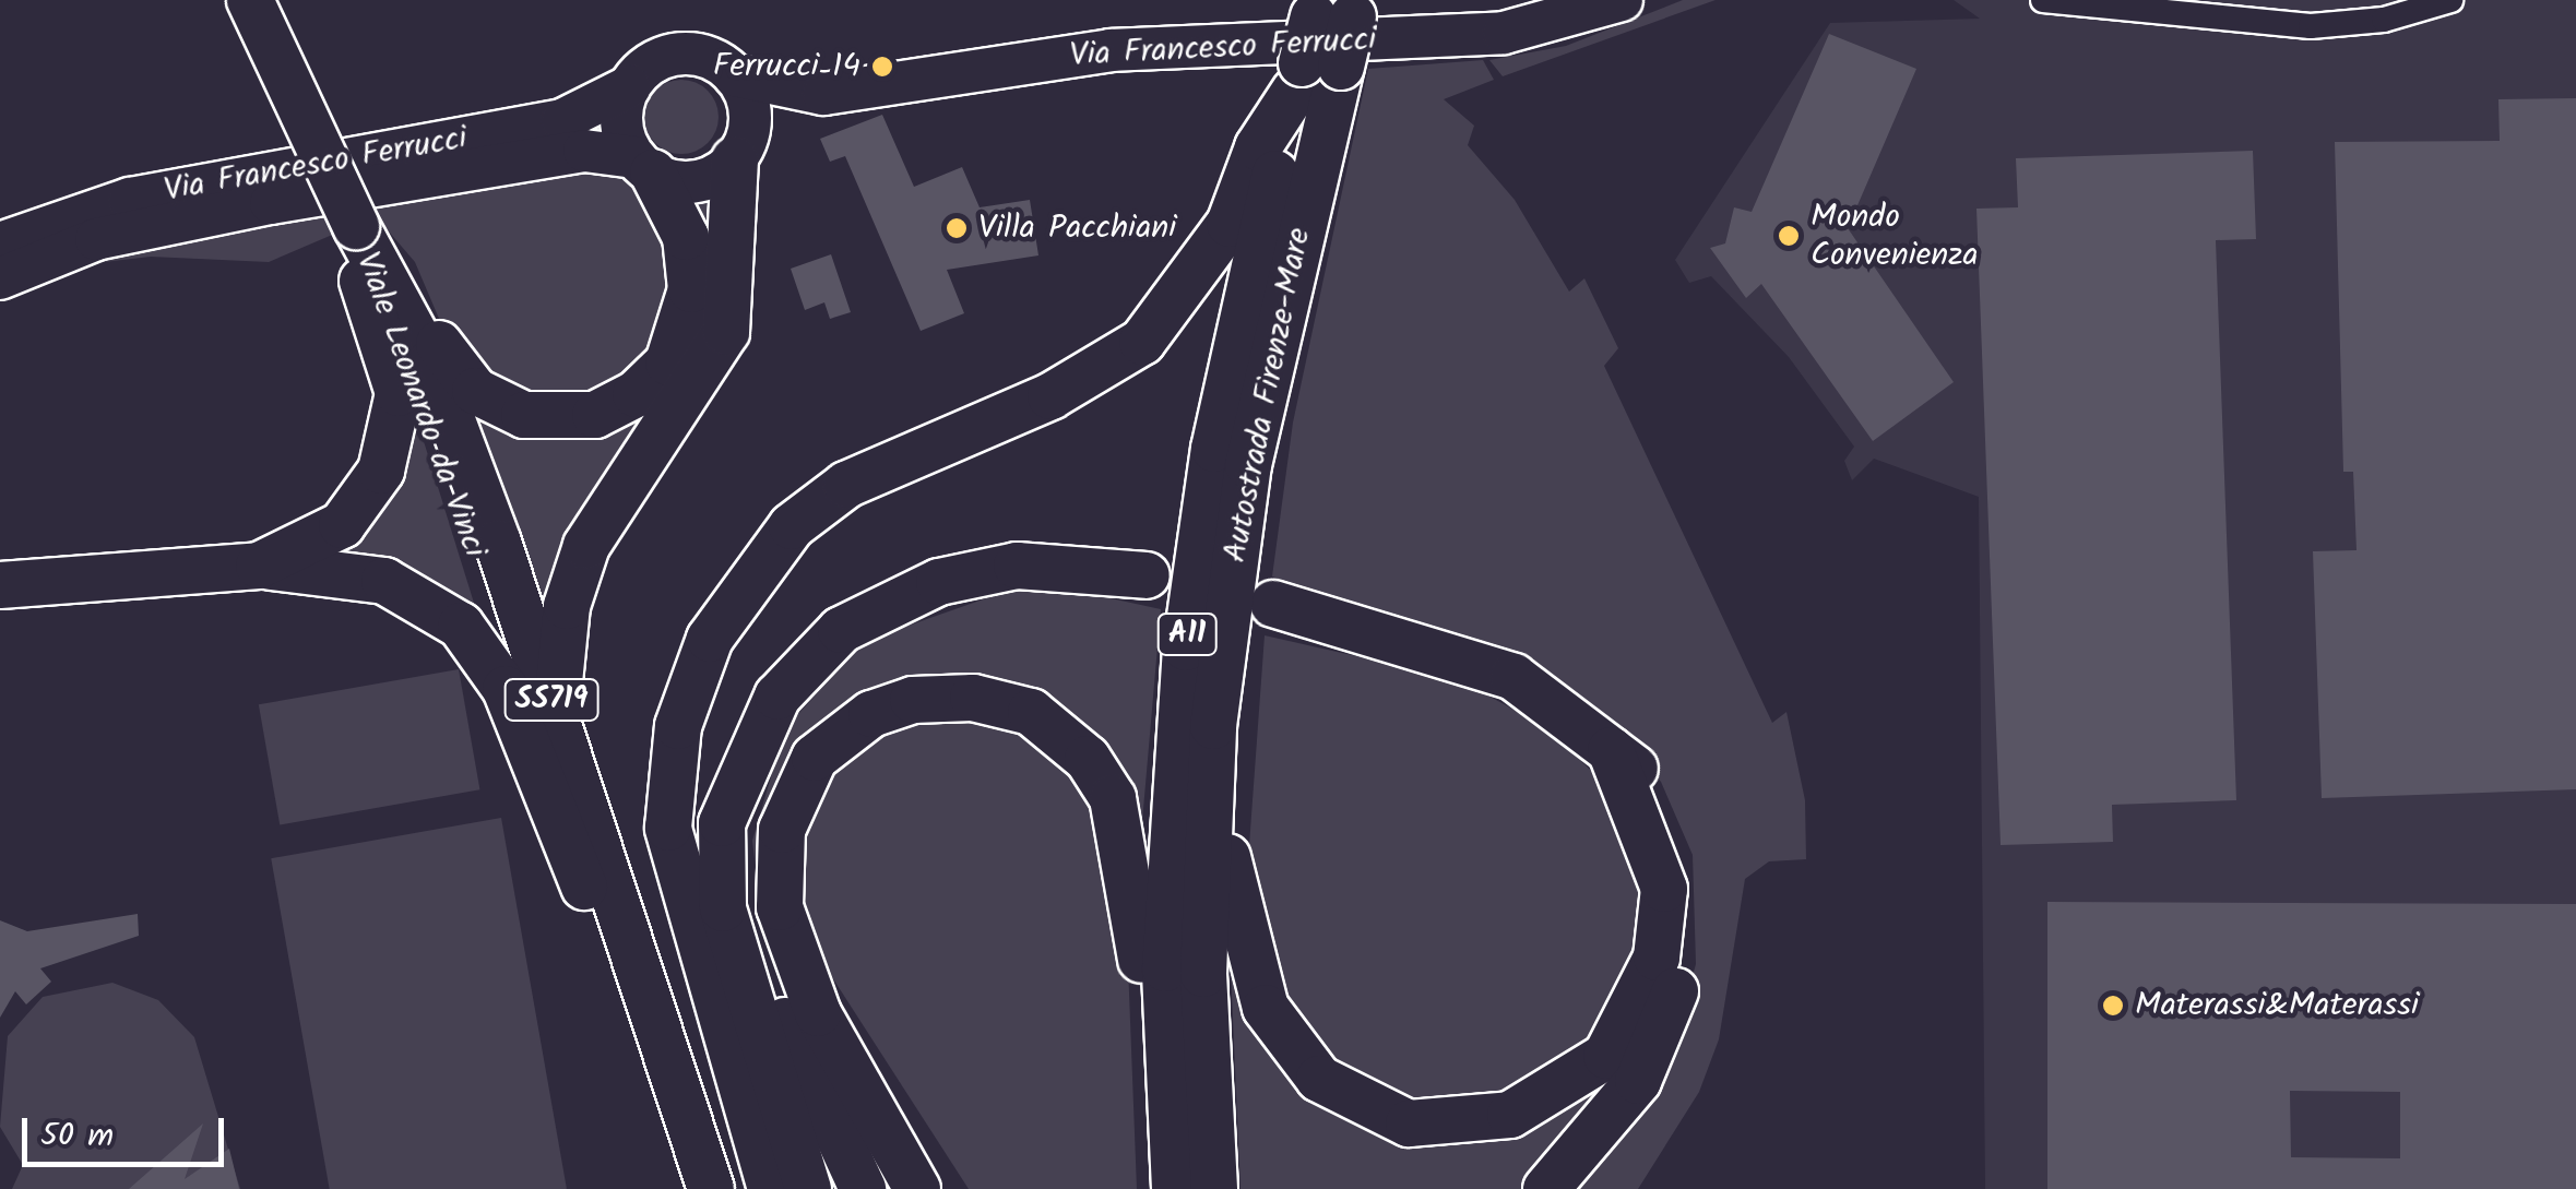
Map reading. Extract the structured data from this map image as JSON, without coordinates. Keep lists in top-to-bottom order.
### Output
{
  "streets": {
    "highway": [
      "Autostrada Firenze-Mare",
      "Viale Leonardo da Vinci",
      "A11",
      "SS719"
    ],
    "main road": ["Via Francesco Ferrucci"]
  },
  "crossings": [
    ["Viale Leonardo da Vinci", "SS719"]
  ],
  "places": [
    "Ferrucci 14",
    "Villa Pacchiani",
    "Mondo Convenienza",
    "Materassi&Materassi"
  ],
  "scale_bar": "50 m"
}
